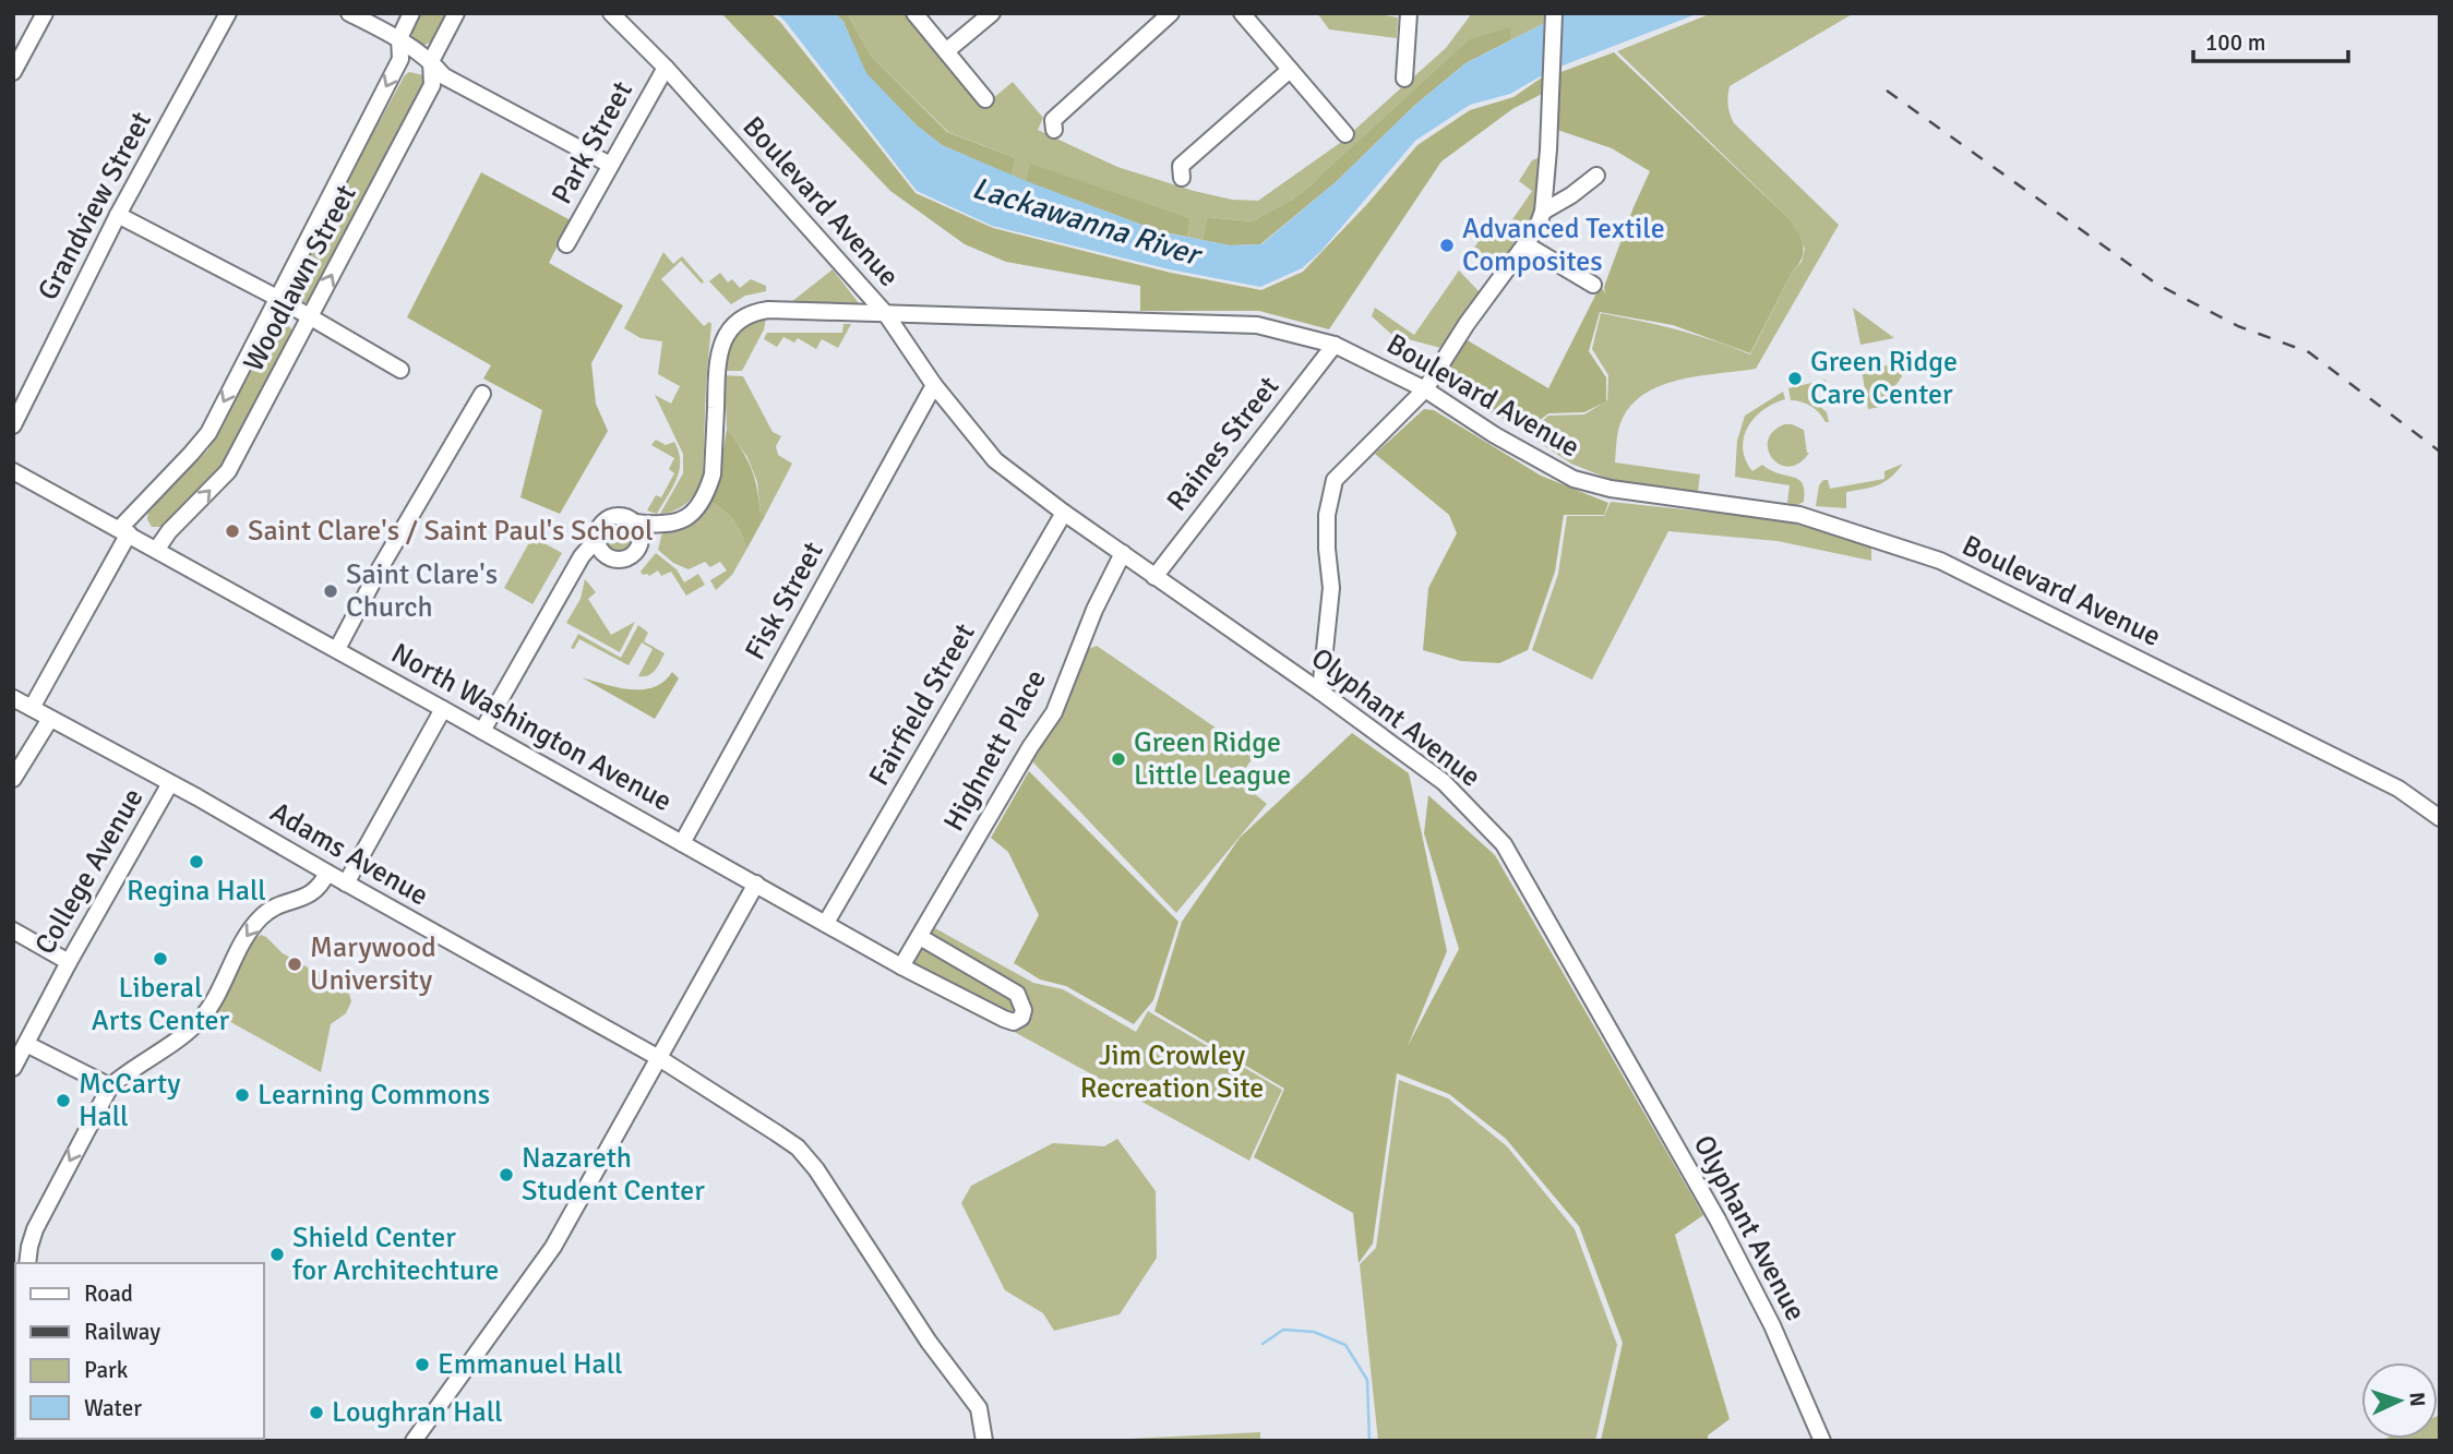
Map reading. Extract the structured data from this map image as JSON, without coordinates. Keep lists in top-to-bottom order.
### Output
{
  "streets": {
    "street": [
      "Park Street",
      "Boulevard Avenue",
      "Grandview Street",
      "Woodlawn Street",
      "Raines Street",
      "Fisk Street",
      "Fairfield Street",
      "Olyphant Avenue",
      "North Washington Avenue",
      "Highnett Place",
      "Adams Avenue",
      "College Avenue"
    ]
  },
  "crossings": [
    ["Park Street", "Boulevard Avenue"],
    ["Boulevard Avenue", "Raines Street"],
    ["Boulevard Avenue", "Olyphant Avenue"],
    ["Woodlawn Street", "North Washington Avenue"],
    ["Woodlawn Street", "Adams Avenue"],
    ["Raines Street", "Olyphant Avenue"],
    ["Fisk Street", "Olyphant Avenue"],
    ["Fisk Street", "North Washington Avenue"],
    ["Fairfield Street", "Olyphant Avenue"],
    ["Fairfield Street", "North Washington Avenue"],
    ["Olyphant Avenue", "Highnett Place"],
    ["North Washington Avenue", "Highnett Place"],
    ["Adams Avenue", "College Avenue"]
  ],
  "water": ["Lackawanna River"],
  "parks": ["Jim Crowley Recreation Site"],
  "places": [
    "Advanced Textile Composites",
    "Green Ridge Care Center",
    "Saint Clare's / Saint Paul's School",
    "Saint Clare's Church",
    "Green Ridge Little League",
    "Regina Hall",
    "Liberal Arts Center",
    "Marywood University",
    "Learning Commons",
    "McCarty Hall",
    "Nazareth Student Center",
    "Shield Center for Architechture",
    "Emmanuel Hall",
    "Loughran Hall"
  ],
  "legend": [
    "Road",
    "Railway",
    "Park",
    "Water"
  ],
  "scale_bar": "100 m",
  "north": "right"
}
